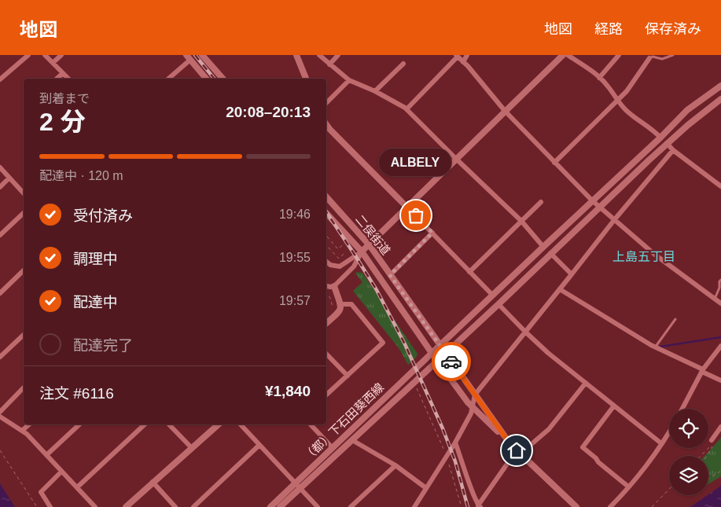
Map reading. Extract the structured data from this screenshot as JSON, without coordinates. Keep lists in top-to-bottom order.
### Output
{
  "streets": {
    "street": ["二俣街道", "（都）下石田葵西線"]
  },
  "crossings": [
    ["二俣街道", "（都）下石田葵西線"]
  ],
  "districts": ["上島五丁目"],
  "places": ["ALBELY"],
  "page": {
    "header": "地図",
    "nav": ["地図", "経路", "保存済み"],
    "heading": ["2 分", "到着まで", "20:08–20:13"],
    "panel": ["注文 #6116", "¥1,840"],
    "bar": "配達中 · 120 m",
    "bubble": "ALBELY",
    "list": [
      ["受付済み", "19:46"],
      ["調理中", "19:55"],
      ["配達中", "19:57"],
      "配達完了"
    ]
  }
}
